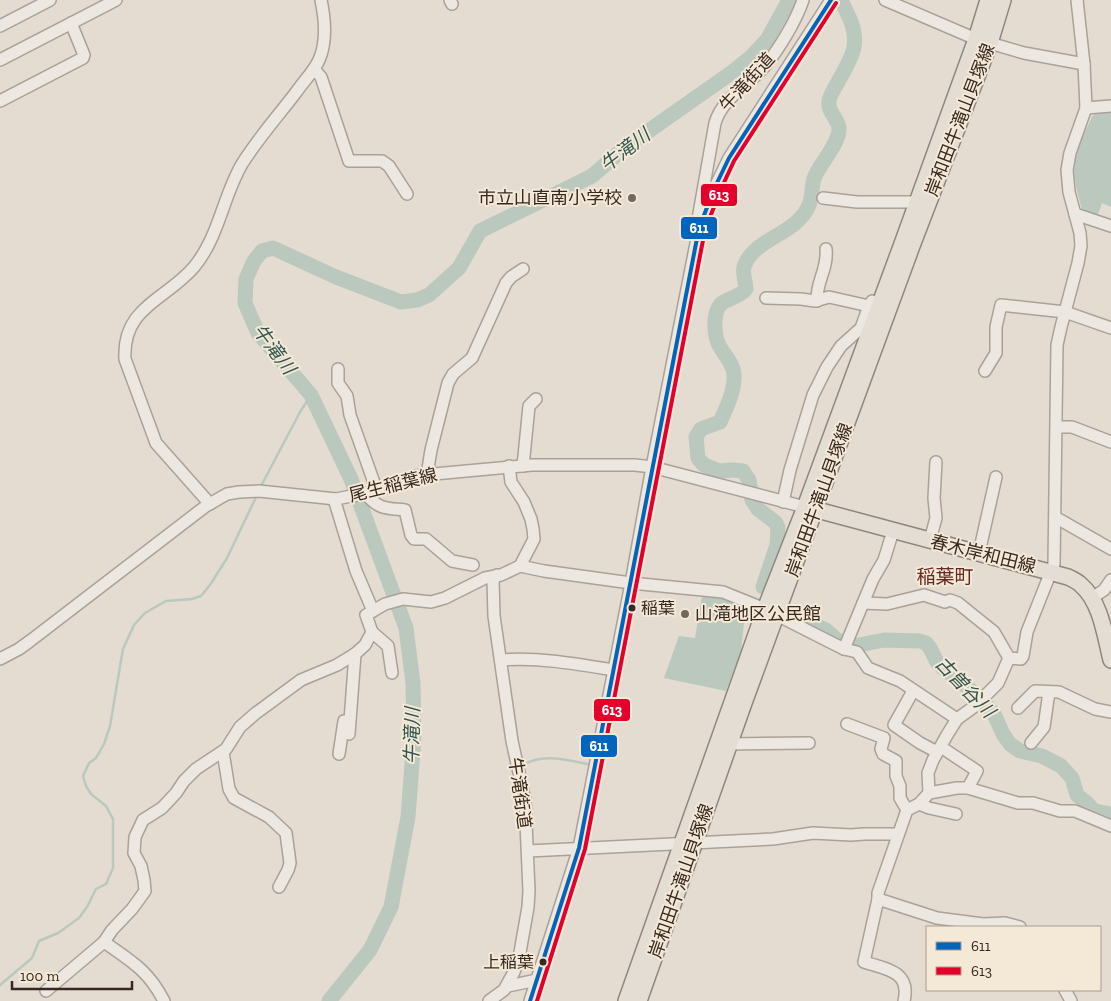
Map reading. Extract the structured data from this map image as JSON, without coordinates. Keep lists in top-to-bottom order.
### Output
{
  "streets": {
    "main road": ["岸和田牛滝山貝塚線", "春木岸和田線"],
    "street": ["牛滝街道", "尾生稲葉線"]
  },
  "crossings": [
    ["牛滝街道", "尾生稲葉線"],
    ["岸和田牛滝山貝塚線", "尾生稲葉線"],
    ["岸和田牛滝山貝塚線", "春木岸和田線"],
    ["尾生稲葉線", "春木岸和田線"]
  ],
  "districts": ["稲葉町"],
  "water": ["牛滝川", "古曽谷川"],
  "places": [
    "市立山直南小学校",
    "稲葉",
    "山滝地区公民館",
    "上稲葉"
  ],
  "lines": ["transit line 611", "transit line 613"],
  "legend": ["611", "613"],
  "scale_bar": "100 m"
}
